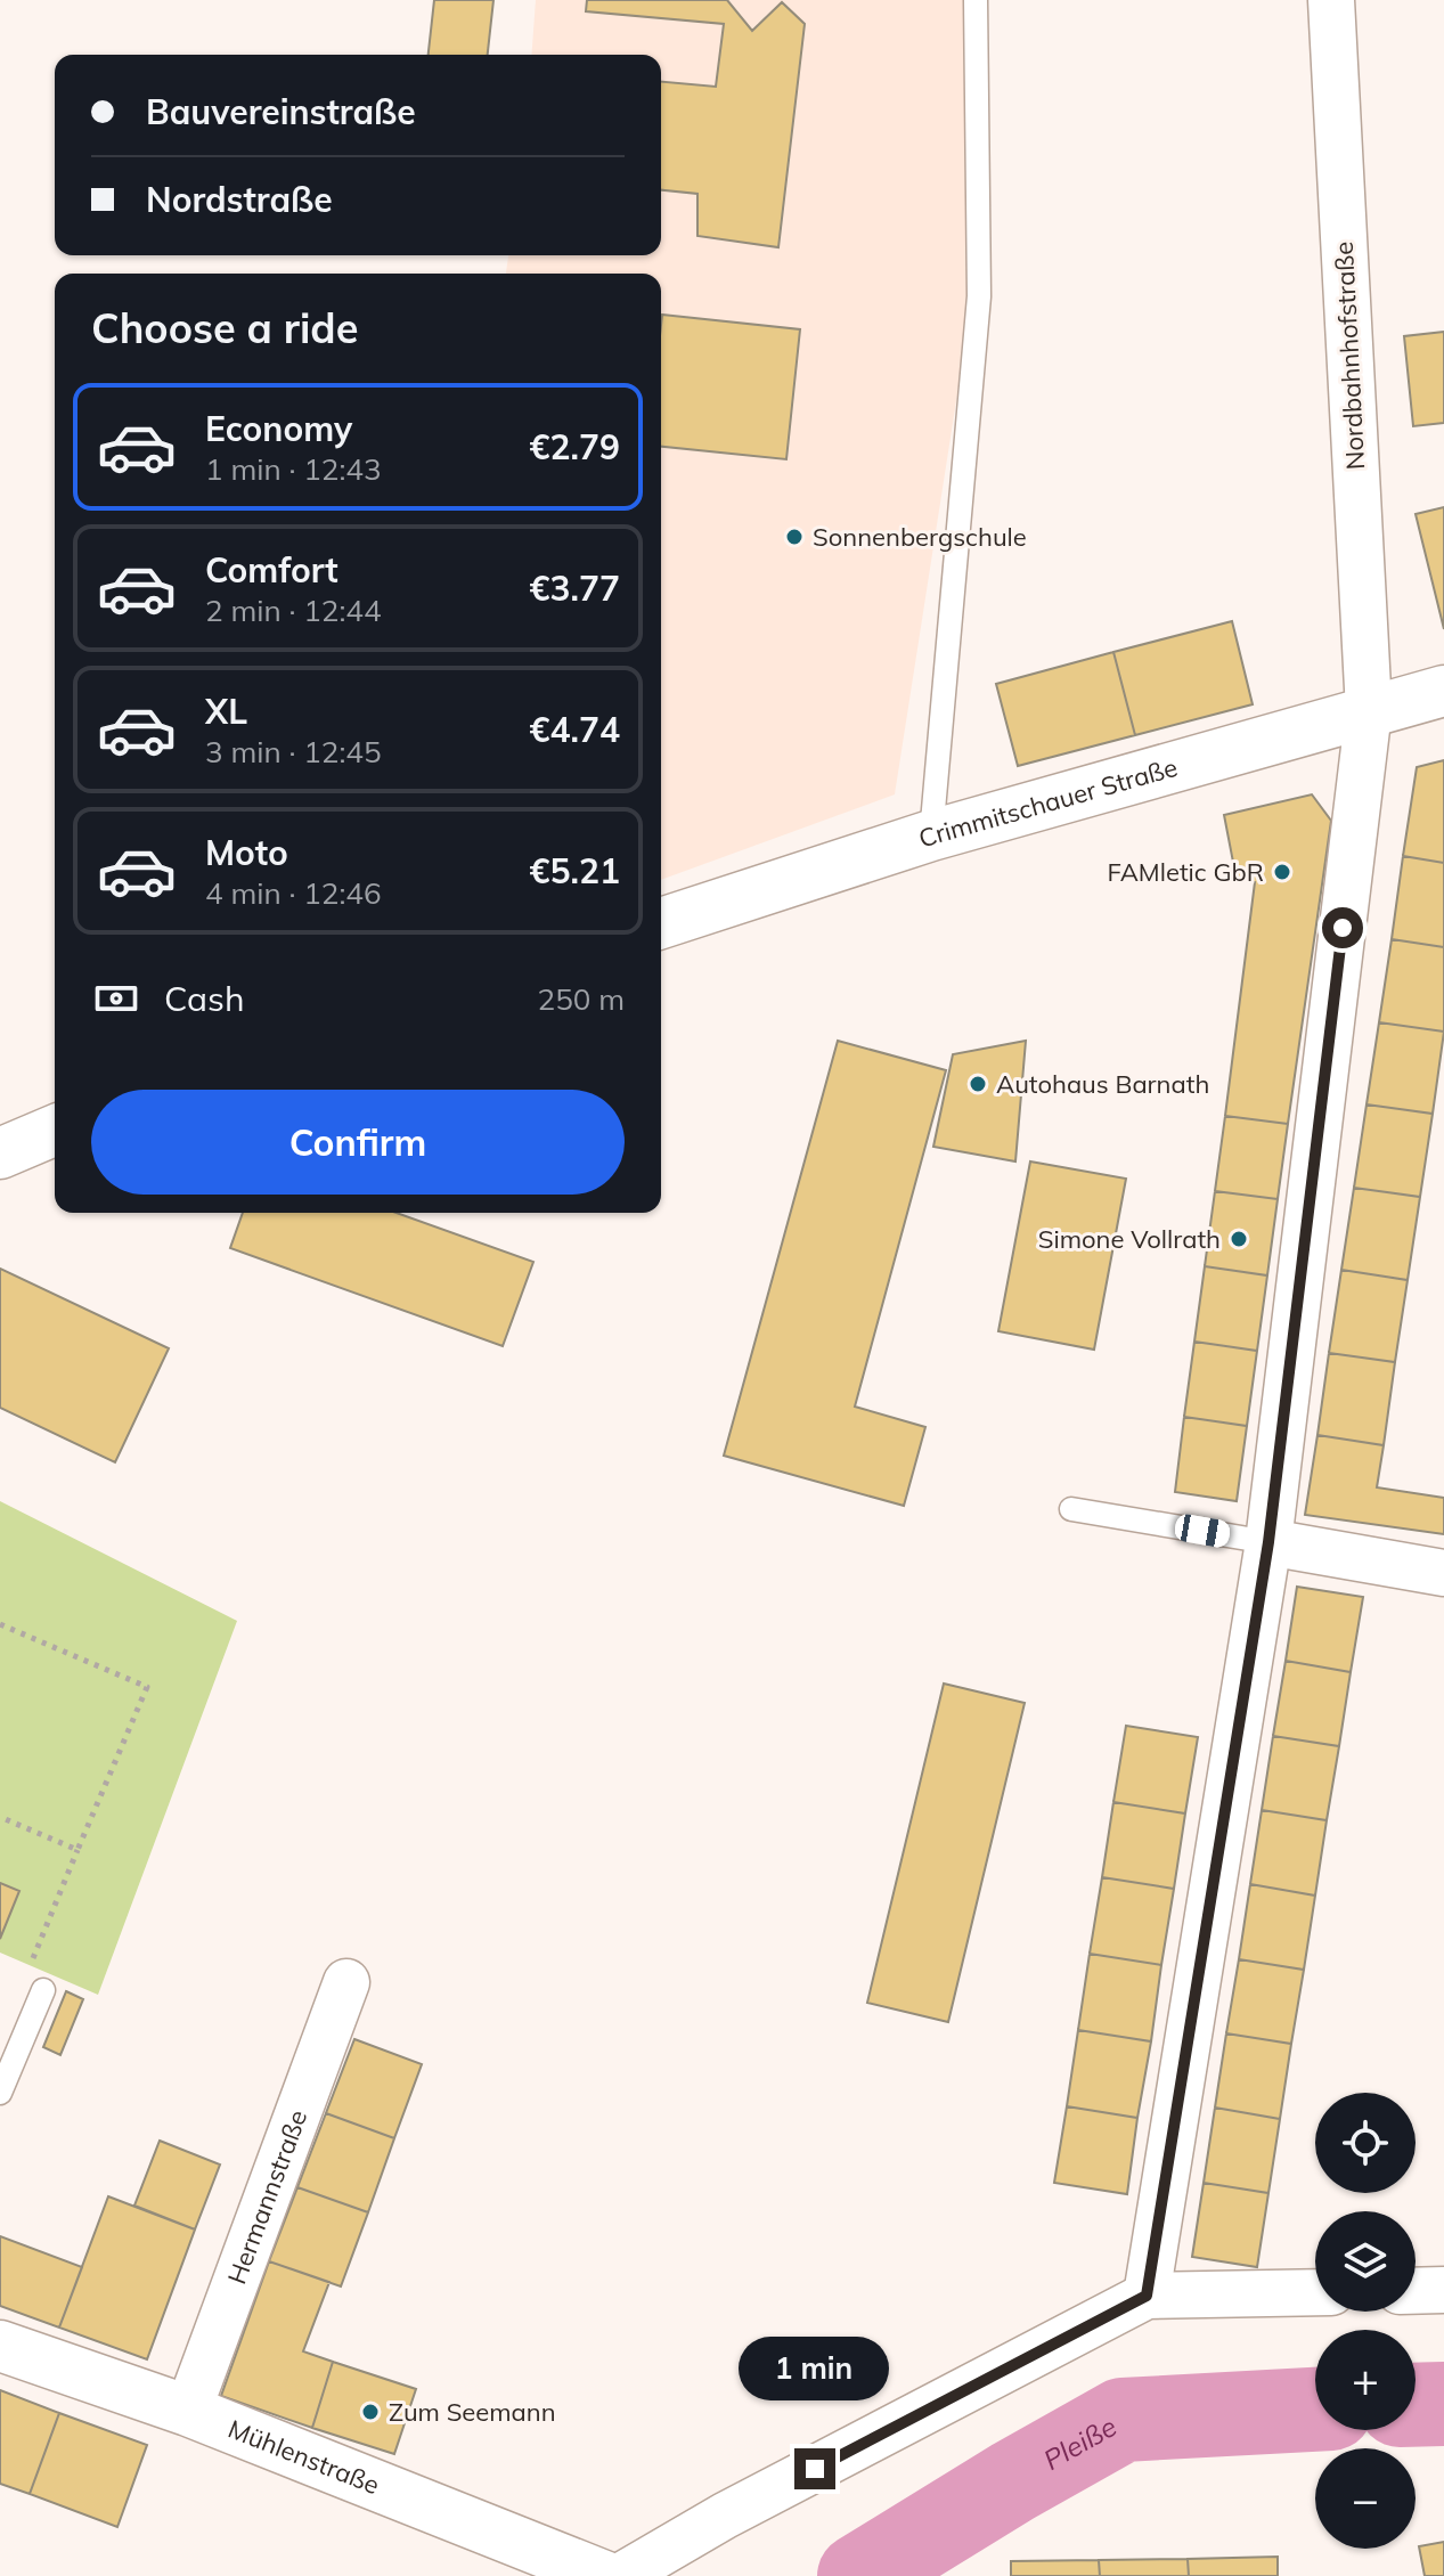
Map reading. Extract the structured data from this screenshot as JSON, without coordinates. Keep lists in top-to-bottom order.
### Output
{
  "streets": {
    "street": [
      "Nordbahnhofstraße",
      "Crimmitschauer Straße",
      "Hermannstraße",
      "Mühlenstraße"
    ]
  },
  "crossings": [
    ["Nordbahnhofstraße", "Crimmitschauer Straße"],
    ["Hermannstraße", "Mühlenstraße"]
  ],
  "water": ["Pleiße"],
  "places": [
    "Sonnenbergschule",
    "FAMletic GbR",
    "Autohaus Barnath",
    "Simone Vollrath",
    "Zum Seemann"
  ],
  "page": {
    "banner": ["Bauvereinstraße", "Nordstraße"],
    "heading": "Choose a ride",
    "list": [
      {
        "name": "Economy",
        "note": "1 min · 12:43",
        "value": "€2.79"
      },
      {
        "name": "Comfort",
        "note": "2 min · 12:44",
        "value": "€3.77"
      },
      {
        "name": "XL",
        "note": "3 min · 12:45",
        "value": "€4.74"
      },
      {
        "name": "Moto",
        "note": "4 min · 12:46",
        "value": "€5.21"
      }
    ],
    "pay": ["Cash", "250 m"],
    "buttons": "Confirm",
    "map_buttons": ["+", "−"],
    "bubble": "1 min"
  }
}
